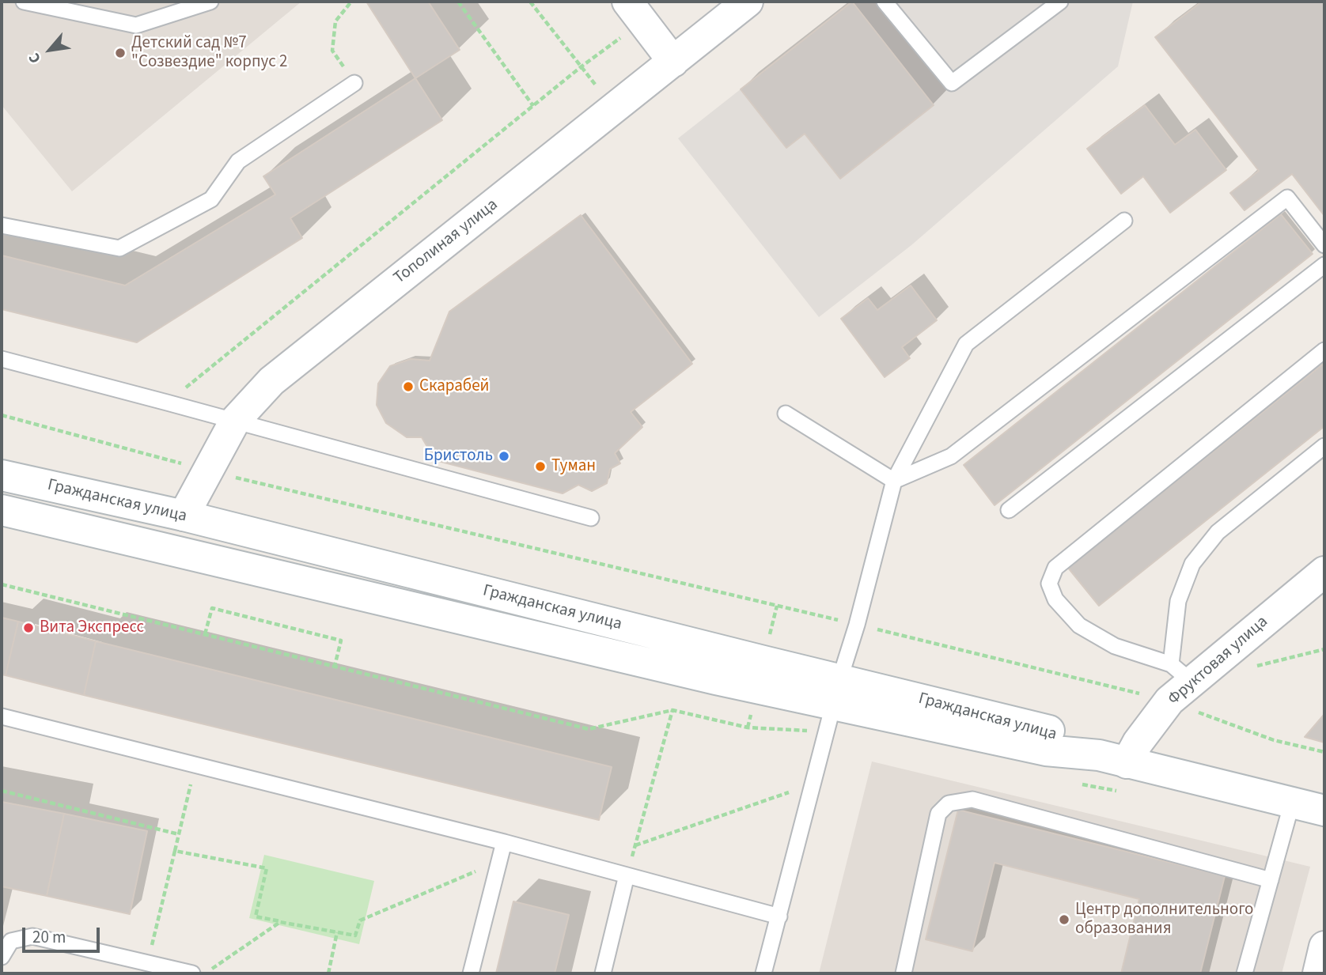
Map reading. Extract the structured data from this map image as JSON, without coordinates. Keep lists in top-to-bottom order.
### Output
{
  "streets": {
    "street": ["Тополиная улица", "Гражданская улица", "Фруктовая улица"]
  },
  "crossings": [
    ["Тополиная улица", "Гражданская улица"],
    ["Гражданская улица", "Фруктовая улица"]
  ],
  "places": [
    "Детский сад №7 \"Созвездие\" корпус 2",
    "Скарабей",
    "Бристоль",
    "Туман",
    "Вита Экспресс",
    "Центр дополнительного образования"
  ],
  "scale_bar": "20 m",
  "north": "bottom left"
}
